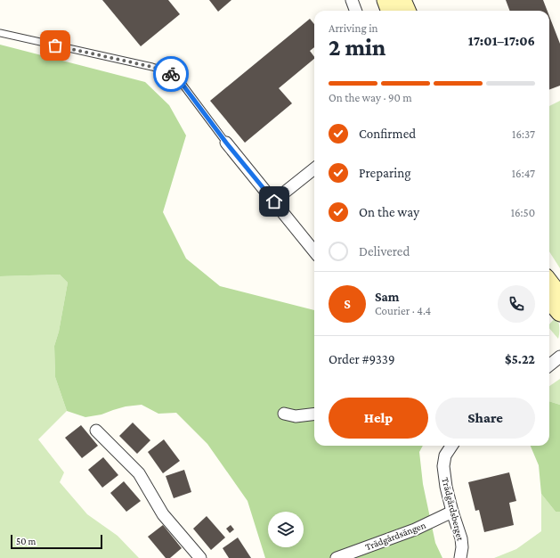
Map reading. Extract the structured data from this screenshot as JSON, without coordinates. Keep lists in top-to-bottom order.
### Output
{
  "streets": {
    "street": ["Trädgårdsberget", "Trädgårdsängen"]
  },
  "crossings": [
    ["Trädgårdsberget", "Trädgårdsängen"]
  ],
  "scale_bar": "50 m",
  "page": {
    "heading": ["2 min", "Arriving in", "17:01–17:06"],
    "panel": [
      "Sam",
      "Courier · 4.4",
      "Order #9339",
      "$5.22"
    ],
    "bar": "On the way · 90 m",
    "list": [
      ["Confirmed", "16:37"],
      ["Preparing", "16:47"],
      ["On the way", "16:50"],
      "Delivered"
    ],
    "round": "S",
    "buttons": ["Help", "Share"],
    "scale": "50 m"
  }
}
